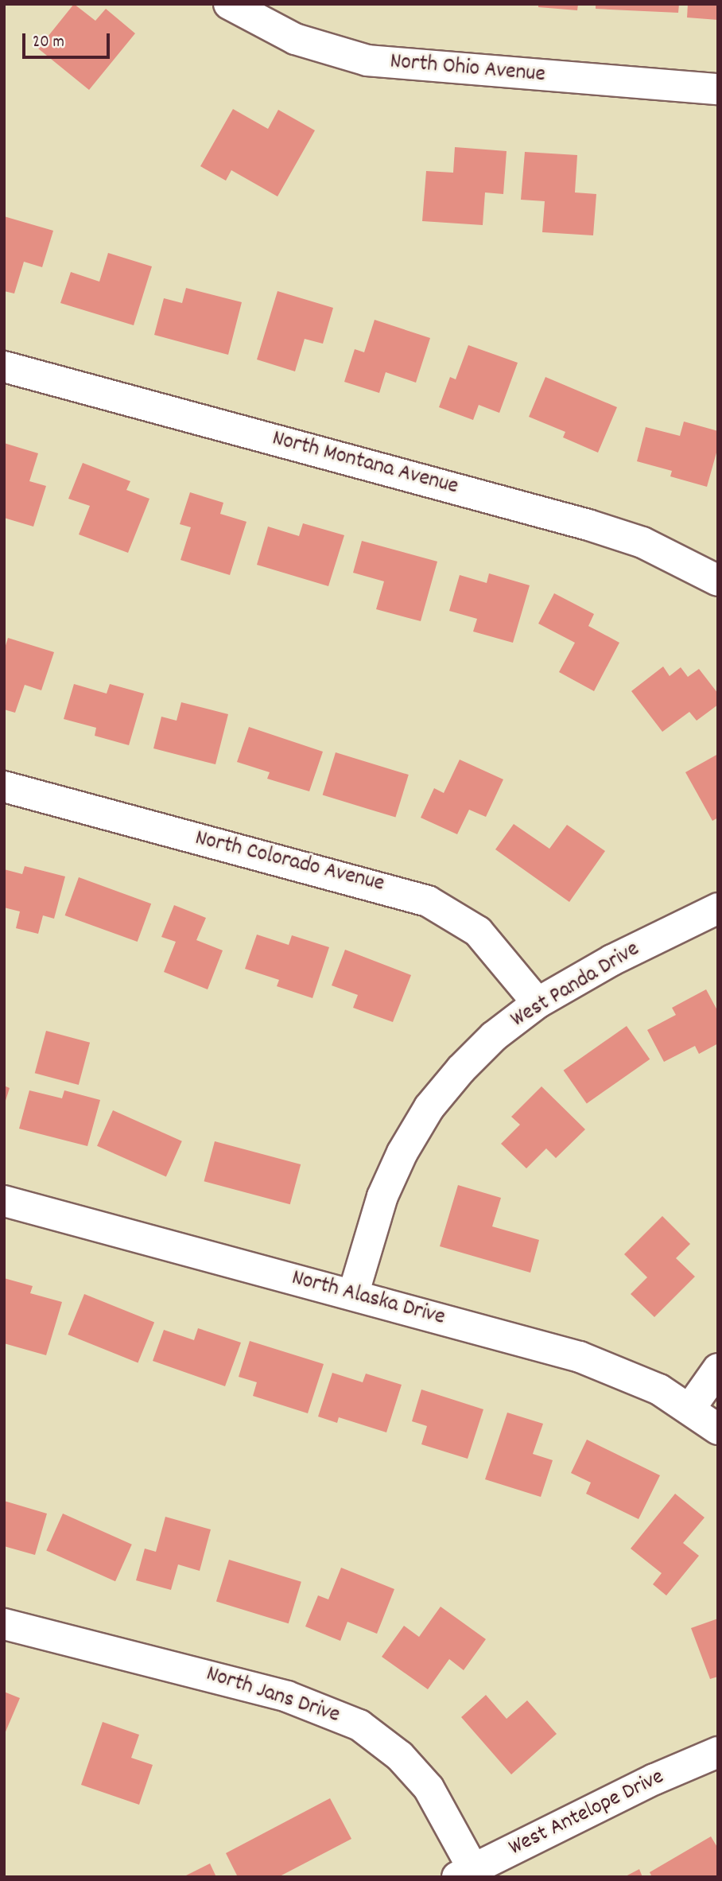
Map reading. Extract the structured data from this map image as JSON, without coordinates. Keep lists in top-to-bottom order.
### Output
{
  "streets": {
    "street": [
      "North Ohio Avenue",
      "North Montana Avenue",
      "North Colorado Avenue",
      "West Panda Drive",
      "North Alaska Drive",
      "North Jans Drive",
      "West Antelope Drive"
    ]
  },
  "crossings": [
    ["North Colorado Avenue", "West Panda Drive"],
    ["West Panda Drive", "North Alaska Drive"],
    ["North Jans Drive", "West Antelope Drive"]
  ],
  "scale_bar": "20 m"
}
